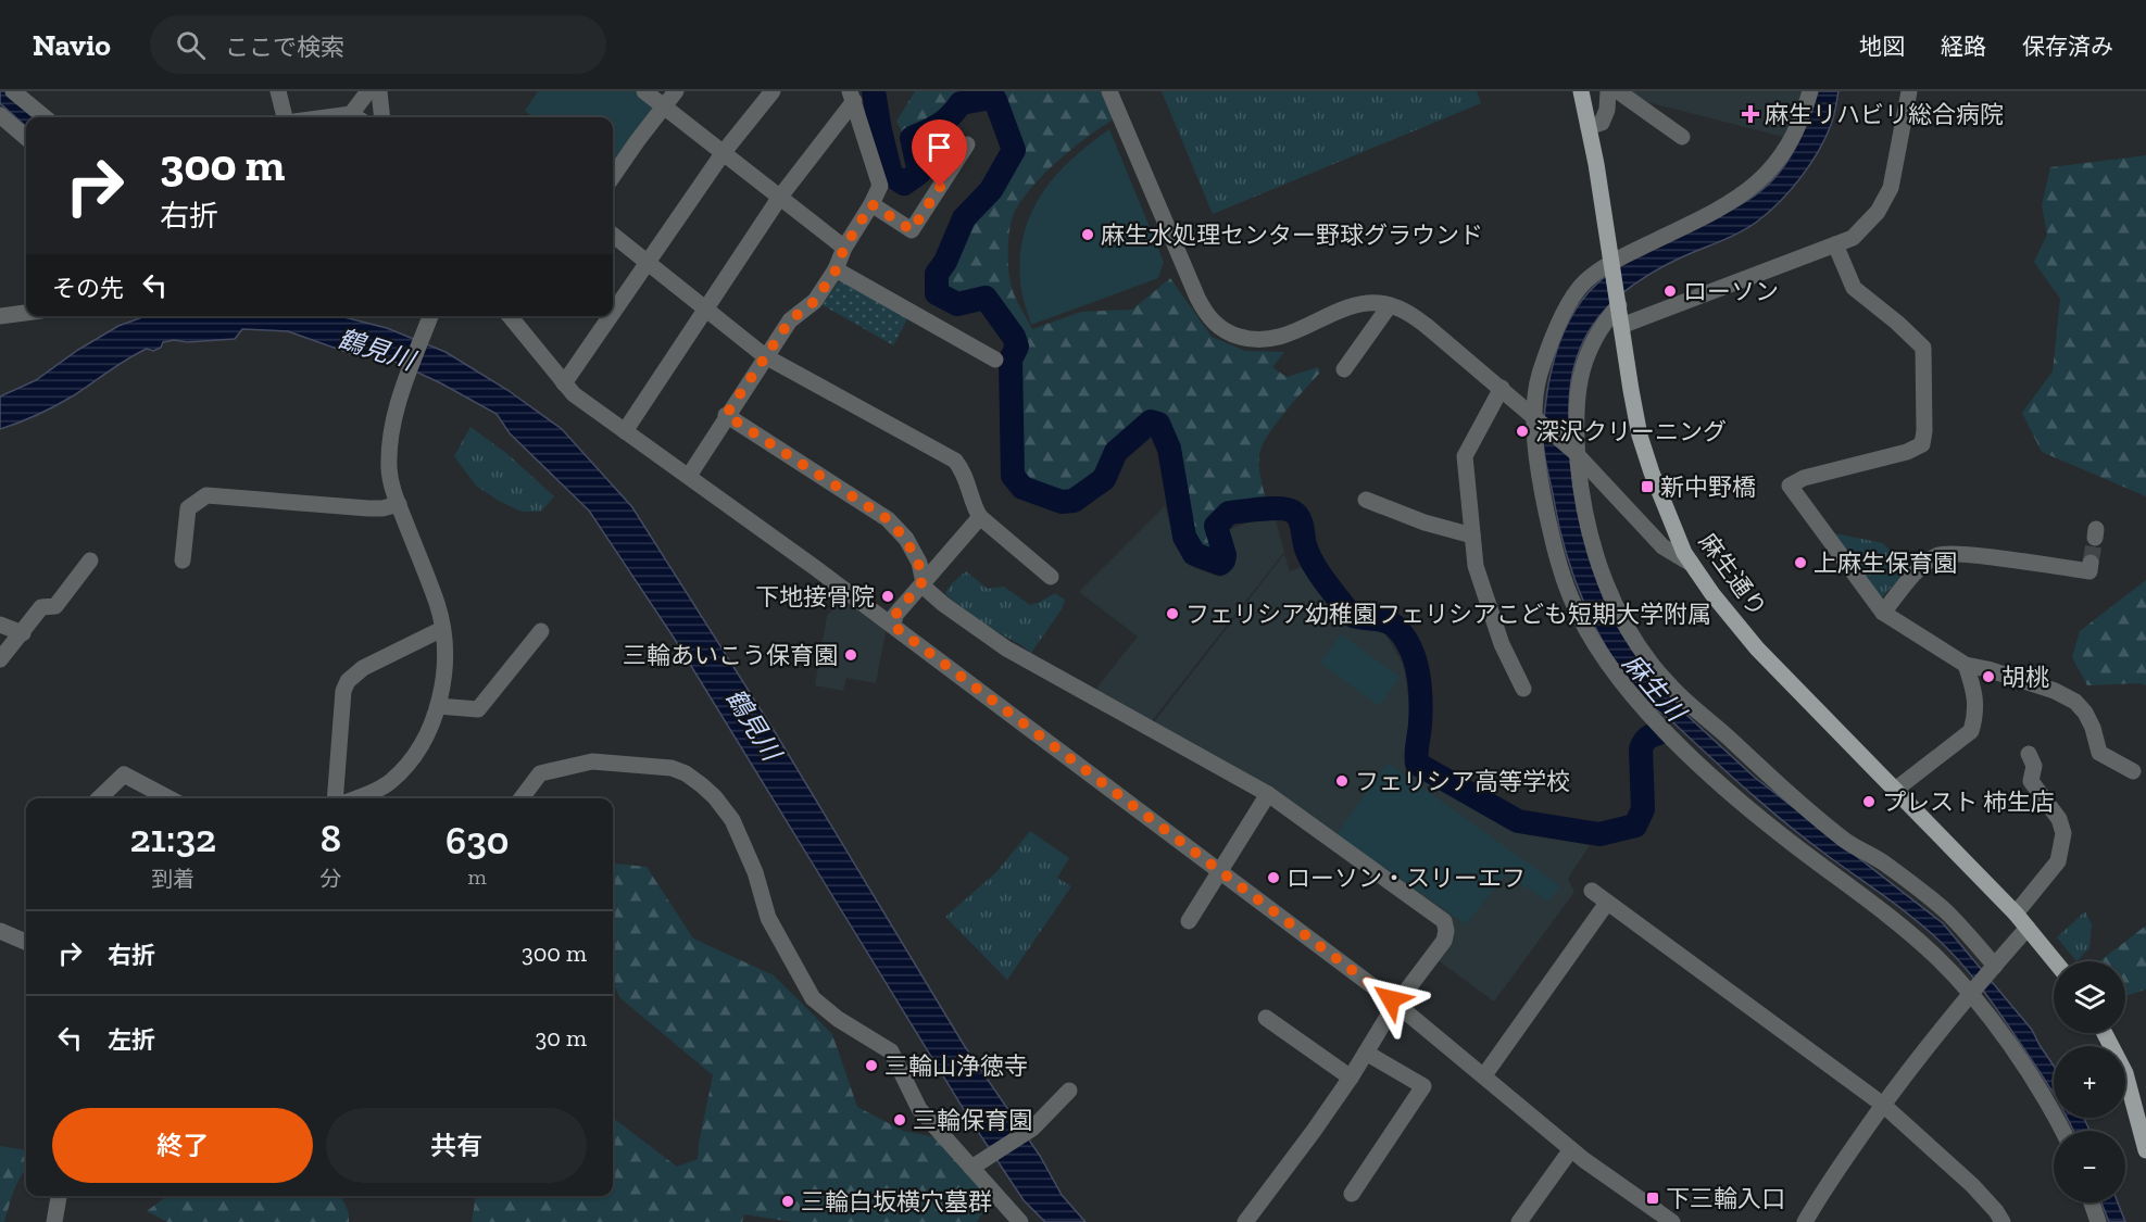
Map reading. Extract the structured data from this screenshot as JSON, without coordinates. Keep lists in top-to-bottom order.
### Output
{
  "streets": {
    "main road": ["麻生通り"]
  },
  "water": ["鶴見川", "麻生川"],
  "places": {
    "health": ["麻生リハビリ総合病院"],
    "other": [
      "麻生水処理センター野球グラウンド",
      "ローソン",
      "深沢クリーニング",
      "上麻生保育園",
      "下地接骨院",
      "フェリシア幼稚園フェリシアこども短期大学附属",
      "三輪あいこう保育園",
      "胡桃",
      "フェリシア高等学校",
      "プレスト 柿生店",
      "ローソン・スリーエフ",
      "三輪山浄徳寺",
      "三輪保育園",
      "三輪白坂横穴墓群"
    ],
    "transit": ["新中野橋", "下三輪入口"]
  },
  "page": {
    "header": "Navio",
    "search": "ここで検索",
    "nav": ["地図", "経路", "保存済み"],
    "turn": ["300 m", "右折"],
    "then": "その先",
    "eta": [
      "21:32",
      "到着",
      "8",
      "分",
      "630",
      "m"
    ],
    "list": [
      {
        "name": "右折",
        "value": "300 m"
      },
      {
        "name": "左折",
        "value": "30 m"
      }
    ],
    "map_buttons": ["+", "−"],
    "buttons": ["終了", "共有"]
  }
}
